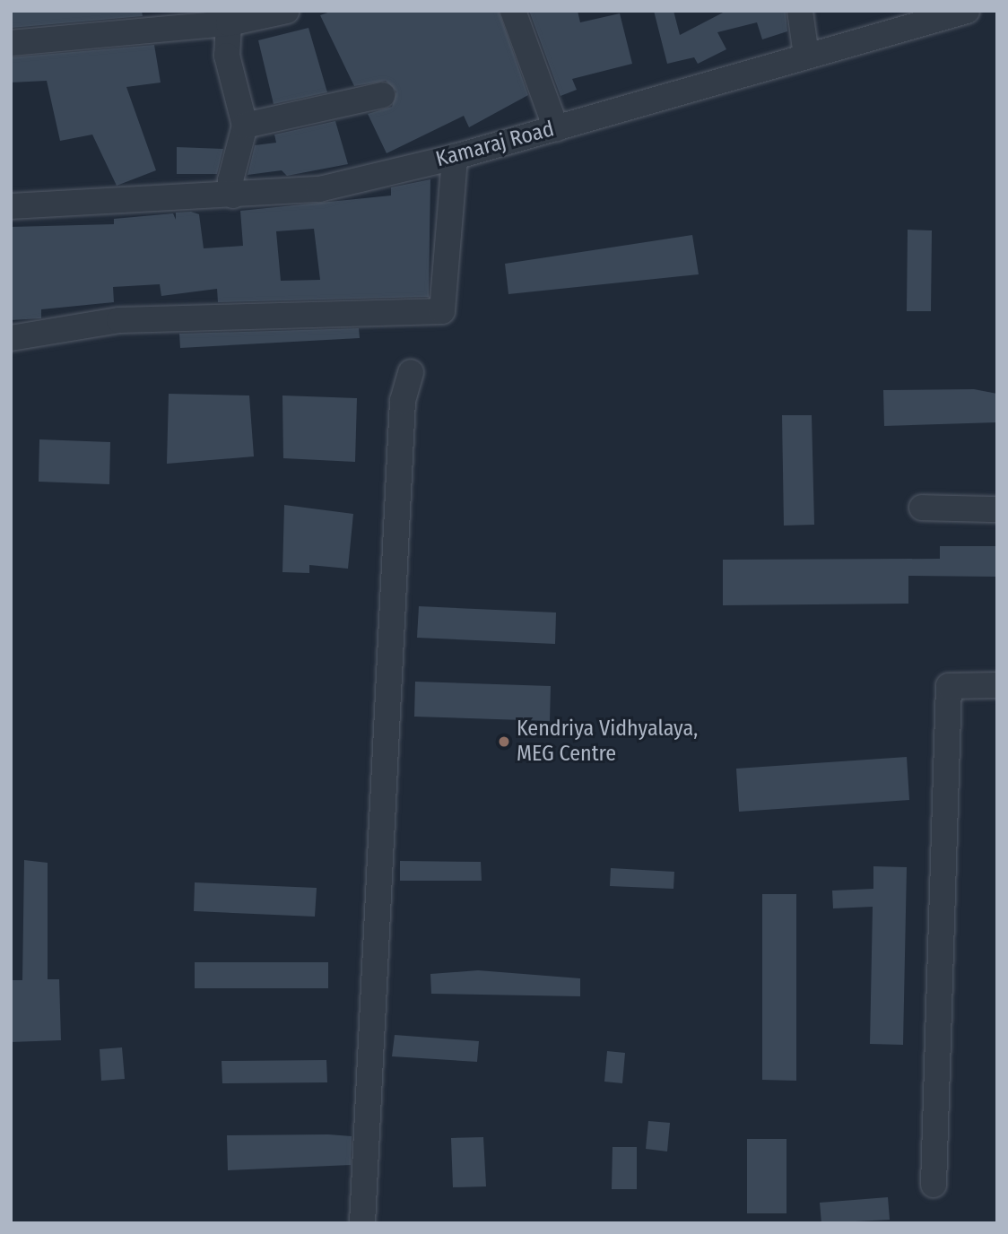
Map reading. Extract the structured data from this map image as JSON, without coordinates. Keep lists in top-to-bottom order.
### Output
{
  "streets": {
    "street": ["Kamaraj Road"]
  },
  "places": ["Kendriya Vidhyalaya, MEG Centre"]
}
